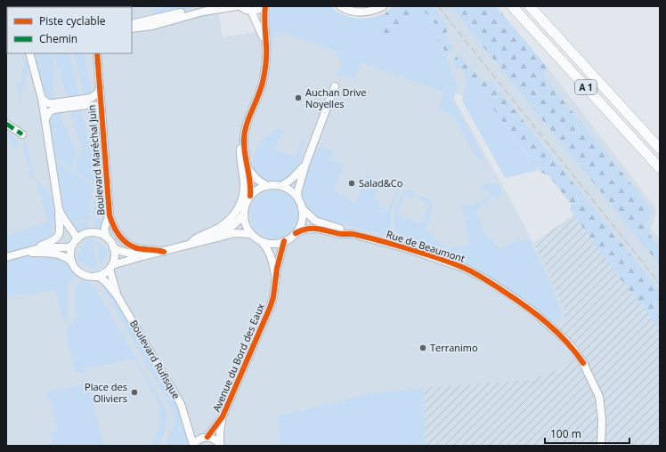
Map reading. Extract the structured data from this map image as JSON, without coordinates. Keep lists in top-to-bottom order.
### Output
{
  "streets": {
    "highway": ["A 1"],
    "street": [
      "Boulevard Maréchal Juin",
      "Rue de Beaumont",
      "Avenue du Bord des Eaux",
      "Boulevard Rufisque"
    ]
  },
  "crossings": [
    ["Boulevard Maréchal Juin", "Boulevard Rufisque"],
    ["Rue de Beaumont", "Avenue du Bord des Eaux"],
    ["Avenue du Bord des Eaux", "Boulevard Rufisque"]
  ],
  "places": [
    "Auchan Drive Noyelles",
    "Salad&Co",
    "Terranimo",
    "Place des Oliviers"
  ],
  "legend": ["Piste cyclable", "Chemin"],
  "scale_bar": "100 m"
}
